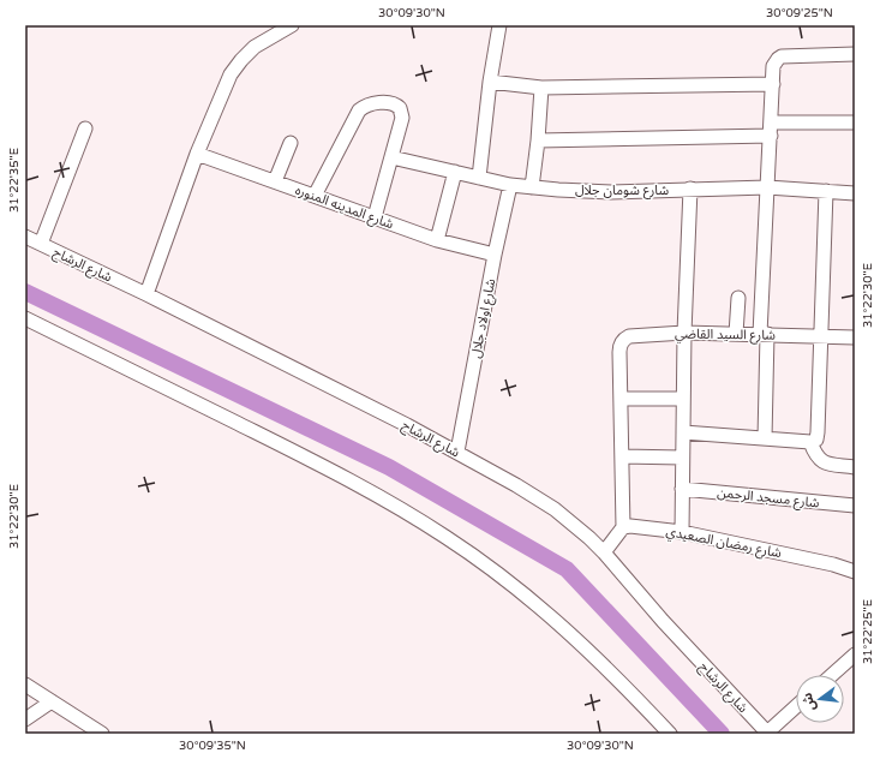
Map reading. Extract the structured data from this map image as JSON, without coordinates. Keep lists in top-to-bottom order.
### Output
{
  "streets": {
    "street": [
      "شارع شومان جلال",
      "شارع المدينه المنوره",
      "شارع الرشاح",
      "شارع اولاد جلال",
      "شارع السيد القاضي",
      "شارع مسجد الرحمن",
      "شارع رمضان الصعيدي"
    ]
  },
  "crossings": [
    ["شارع شومان جلال", "شارع اولاد جلال"],
    ["شارع المدينه المنوره", "شارع اولاد جلال"],
    ["شارع الرشاح", "شارع اولاد جلال"]
  ],
  "north": "left",
  "coordinates": [
    "30°09'30\"N",
    "30°09'25\"N",
    "31°22'35\"E",
    "31°22'30\"E",
    "31°22'25\"E",
    "30°09'35\"N"
  ]
}
